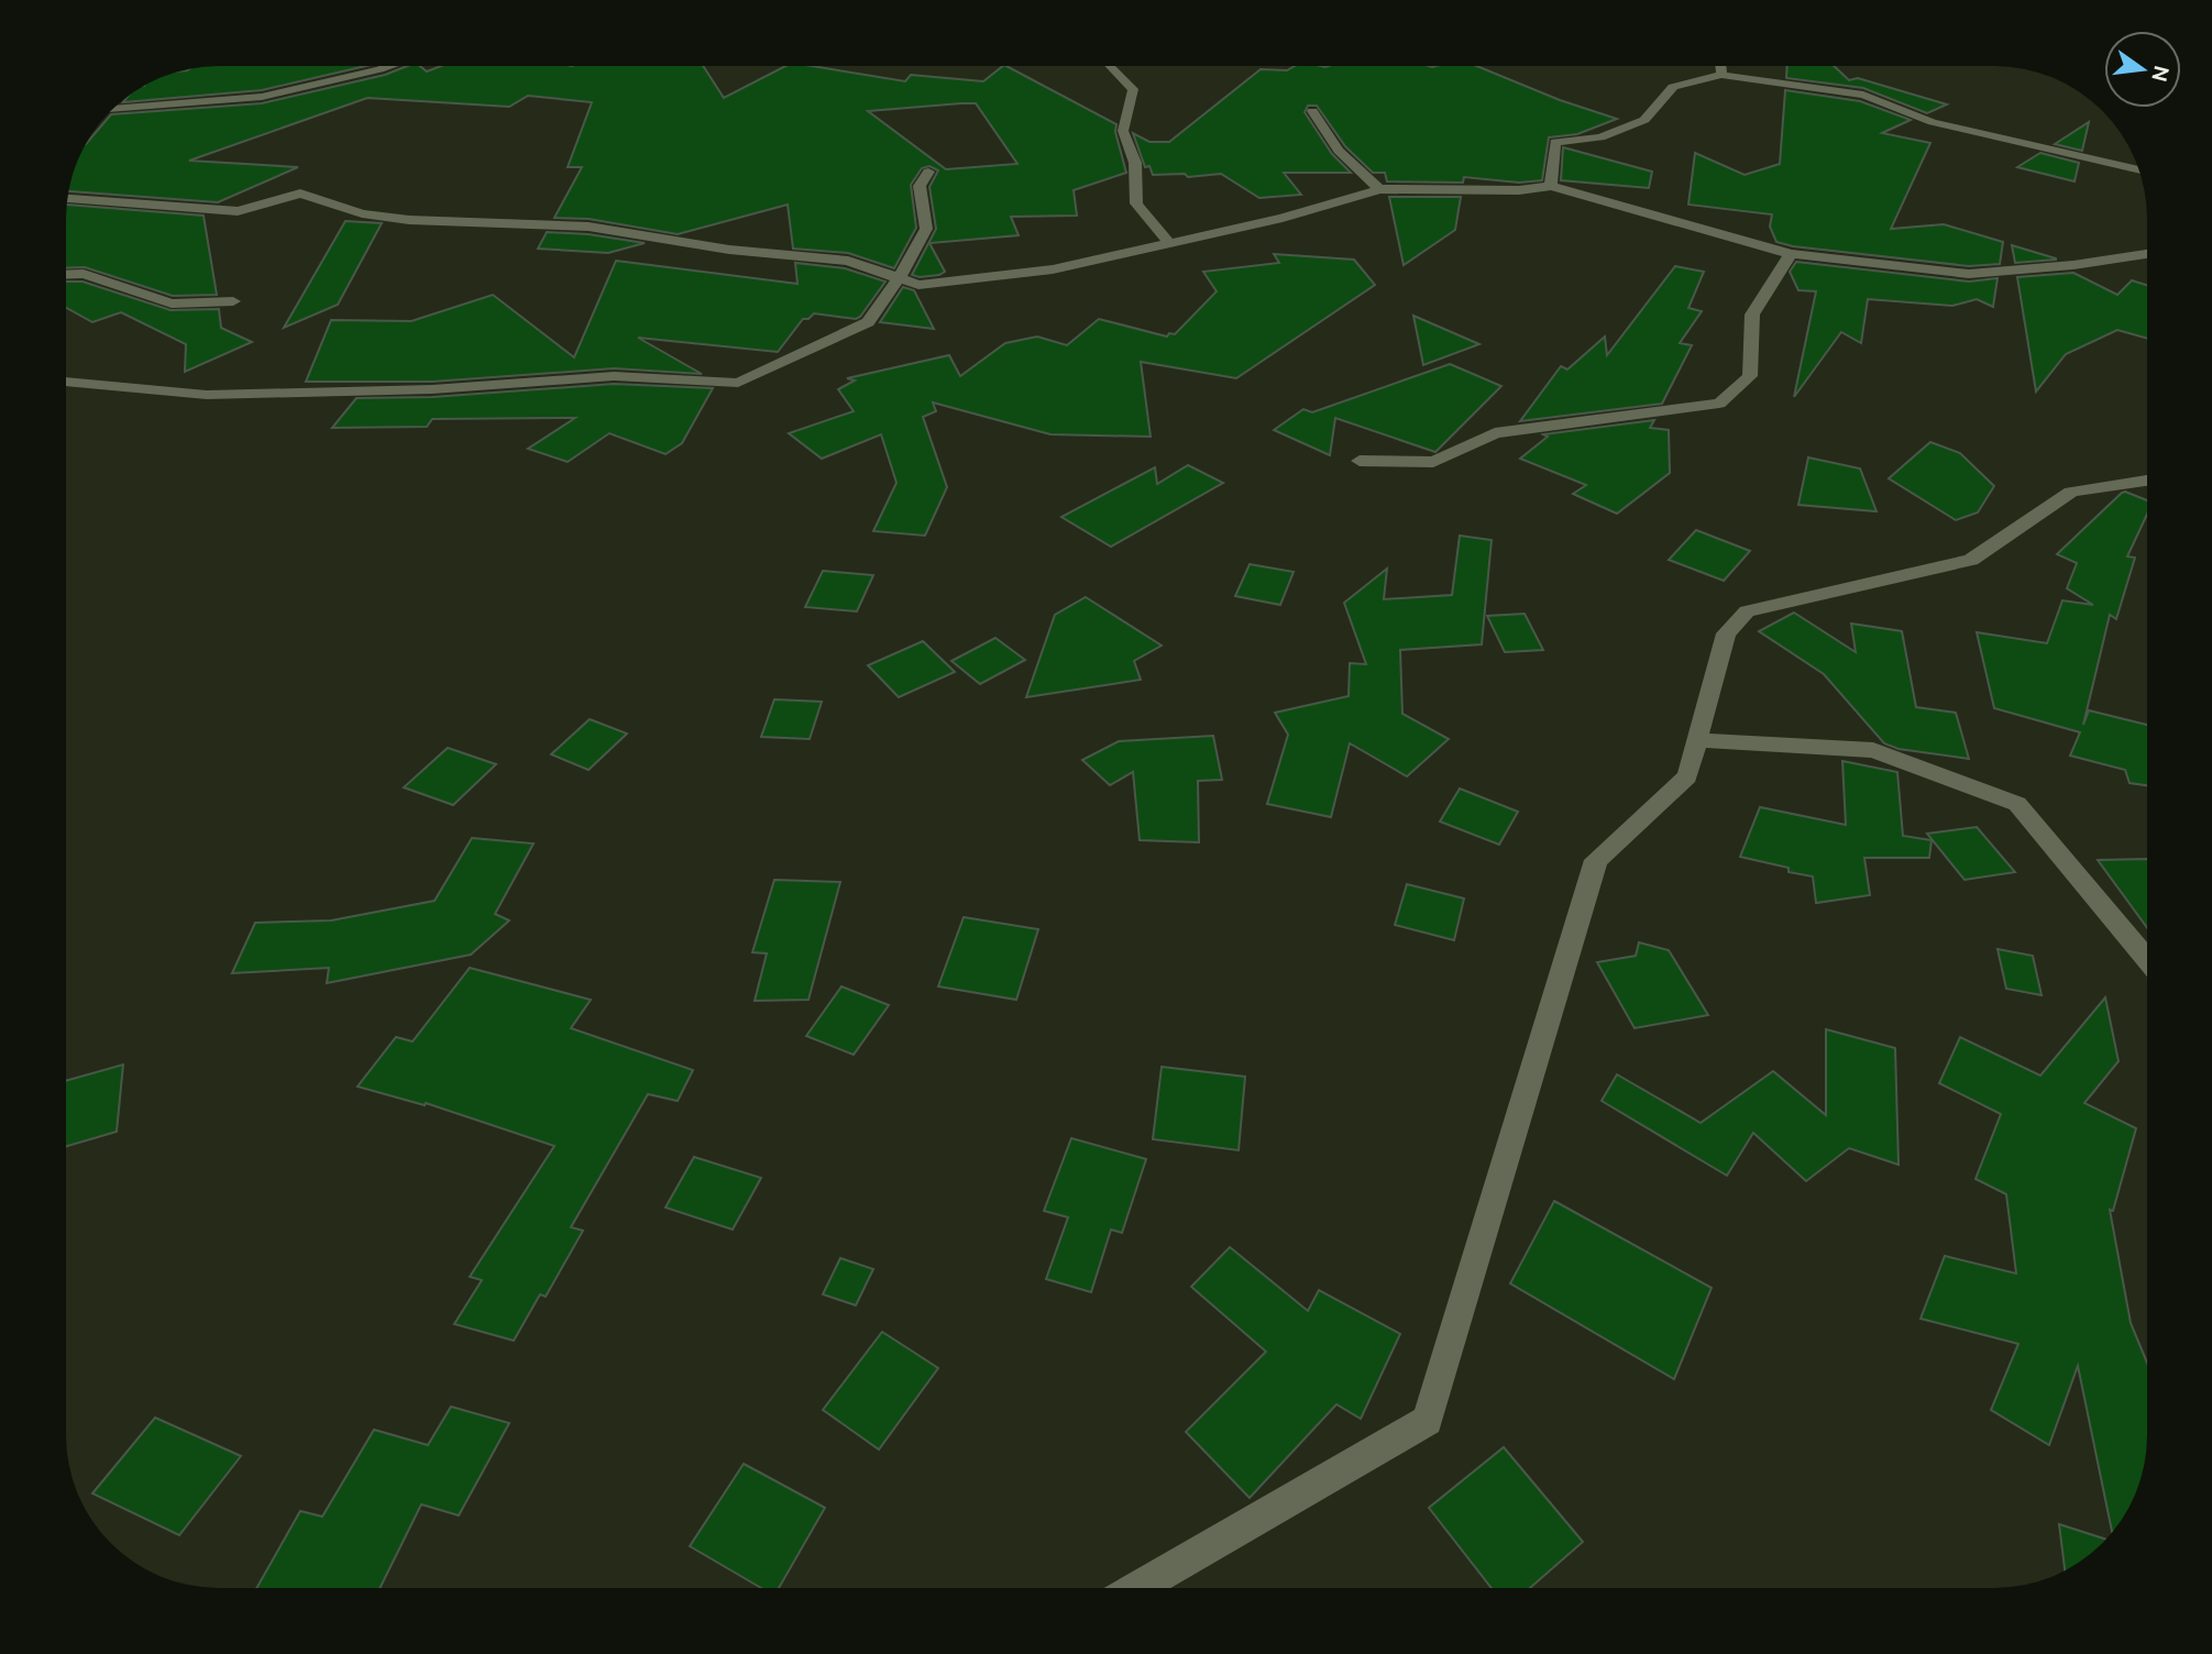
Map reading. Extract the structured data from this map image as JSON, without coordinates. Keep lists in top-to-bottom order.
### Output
{
  "north": "right"
}
